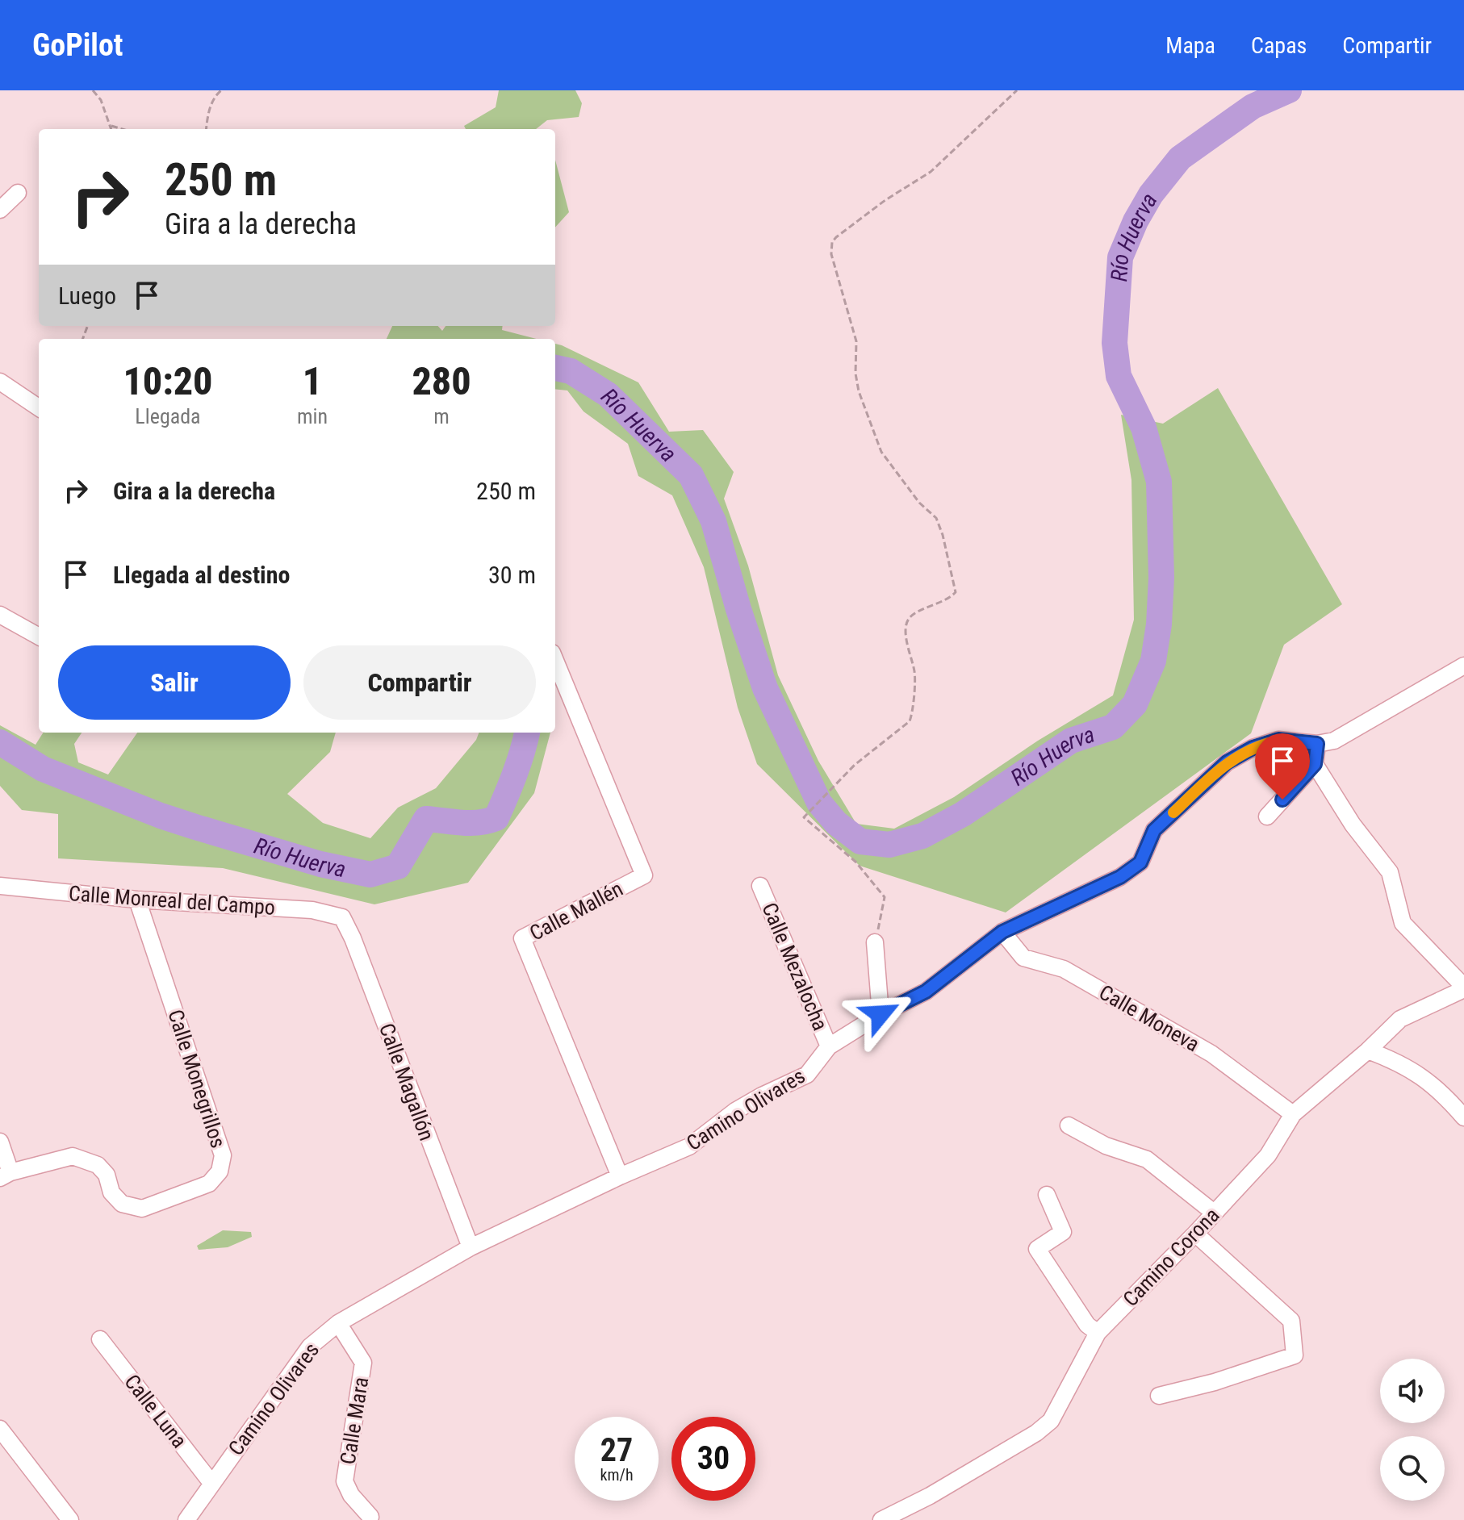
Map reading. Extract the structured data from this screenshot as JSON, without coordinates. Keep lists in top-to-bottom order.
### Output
{
  "streets": {
    "street": [
      "Calle Monreal del Campo",
      "Calle Mallén",
      "Calle Mezalocha",
      "Calle Moneva",
      "Calle Monegrillos",
      "Calle Magallón",
      "Camino Olivares",
      "Camino Corona",
      "Calle Luna",
      "Calle Mara"
    ]
  },
  "crossings": [
    ["Calle Monreal del Campo", "Calle Monegrillos"],
    ["Calle Monreal del Campo", "Calle Magallón"],
    ["Calle Mallén", "Camino Olivares"],
    ["Calle Mezalocha", "Camino Olivares"],
    ["Calle Moneva", "Camino Olivares"],
    ["Calle Moneva", "Camino Corona"],
    ["Calle Magallón", "Camino Olivares"],
    ["Camino Olivares", "Calle Luna"],
    ["Camino Olivares", "Calle Mara"]
  ],
  "water": ["Río Huerva"],
  "page": {
    "header": "GoPilot",
    "nav": ["Mapa", "Capas", "Compartir"],
    "turn": ["250 m", "Gira a la derecha"],
    "then": "Luego",
    "eta": [
      "10:20",
      "Llegada",
      "1",
      "min",
      "280",
      "m"
    ],
    "list": [
      {
        "name": "Gira a la derecha",
        "value": "250 m"
      },
      {
        "name": "Llegada al destino",
        "value": "30 m"
      }
    ],
    "buttons": ["Salir", "Compartir"],
    "speed": "27 km/h",
    "limit": "30"
  }
}
